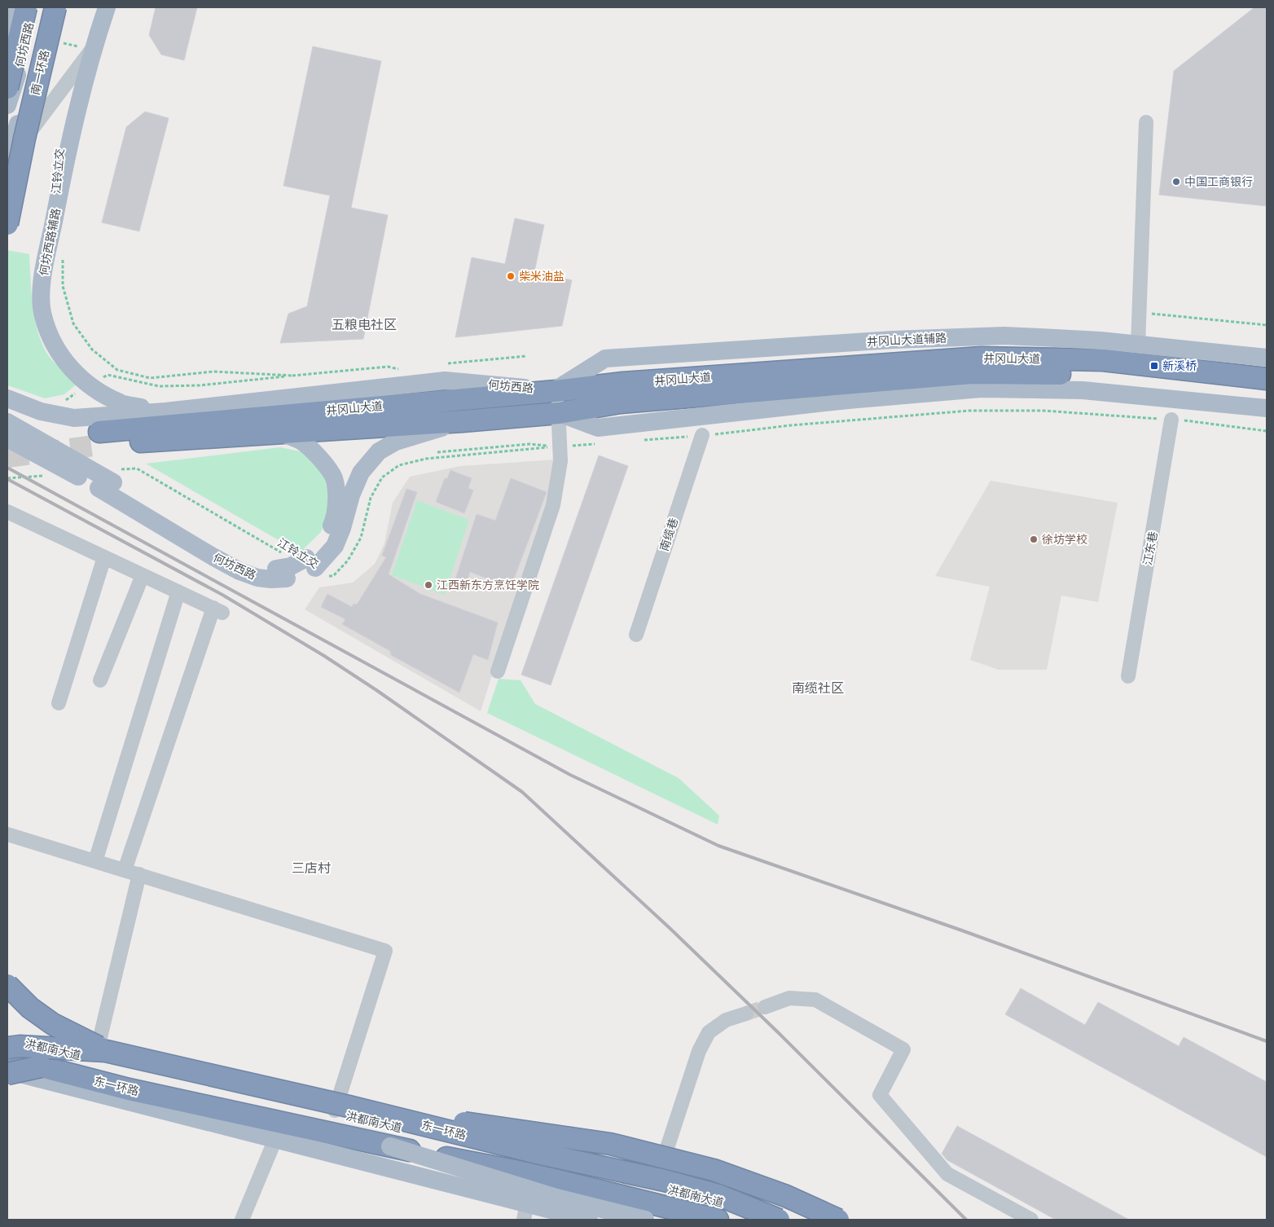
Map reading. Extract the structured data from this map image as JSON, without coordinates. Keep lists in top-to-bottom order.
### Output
{
  "streets": {
    "highway": ["南一环路", "井冈山大道", "东一环路"],
    "main road": [
      "何坊西路",
      "何坊西路辅路",
      "井冈山大道辅路",
      "洪都南大道"
    ],
    "street": ["南缆巷", "江东巷"],
    "path": ["江铃立交"]
  },
  "crossings": [
    ["何坊西路", "江铃立交"],
    ["何坊西路", "何坊西路辅路"],
    ["何坊西路", "井冈山大道辅路"],
    ["何坊西路", "井冈山大道"],
    ["井冈山大道辅路", "井冈山大道"],
    ["洪都南大道", "东一环路"]
  ],
  "districts": ["五粮电社区", "南缆社区", "三店村"],
  "places": {
    "other": [
      "中国工商银行",
      "柴米油盐",
      "徐坊学校",
      "江西新东方烹饪学院"
    ],
    "transit": ["新溪桥"]
  }
}
